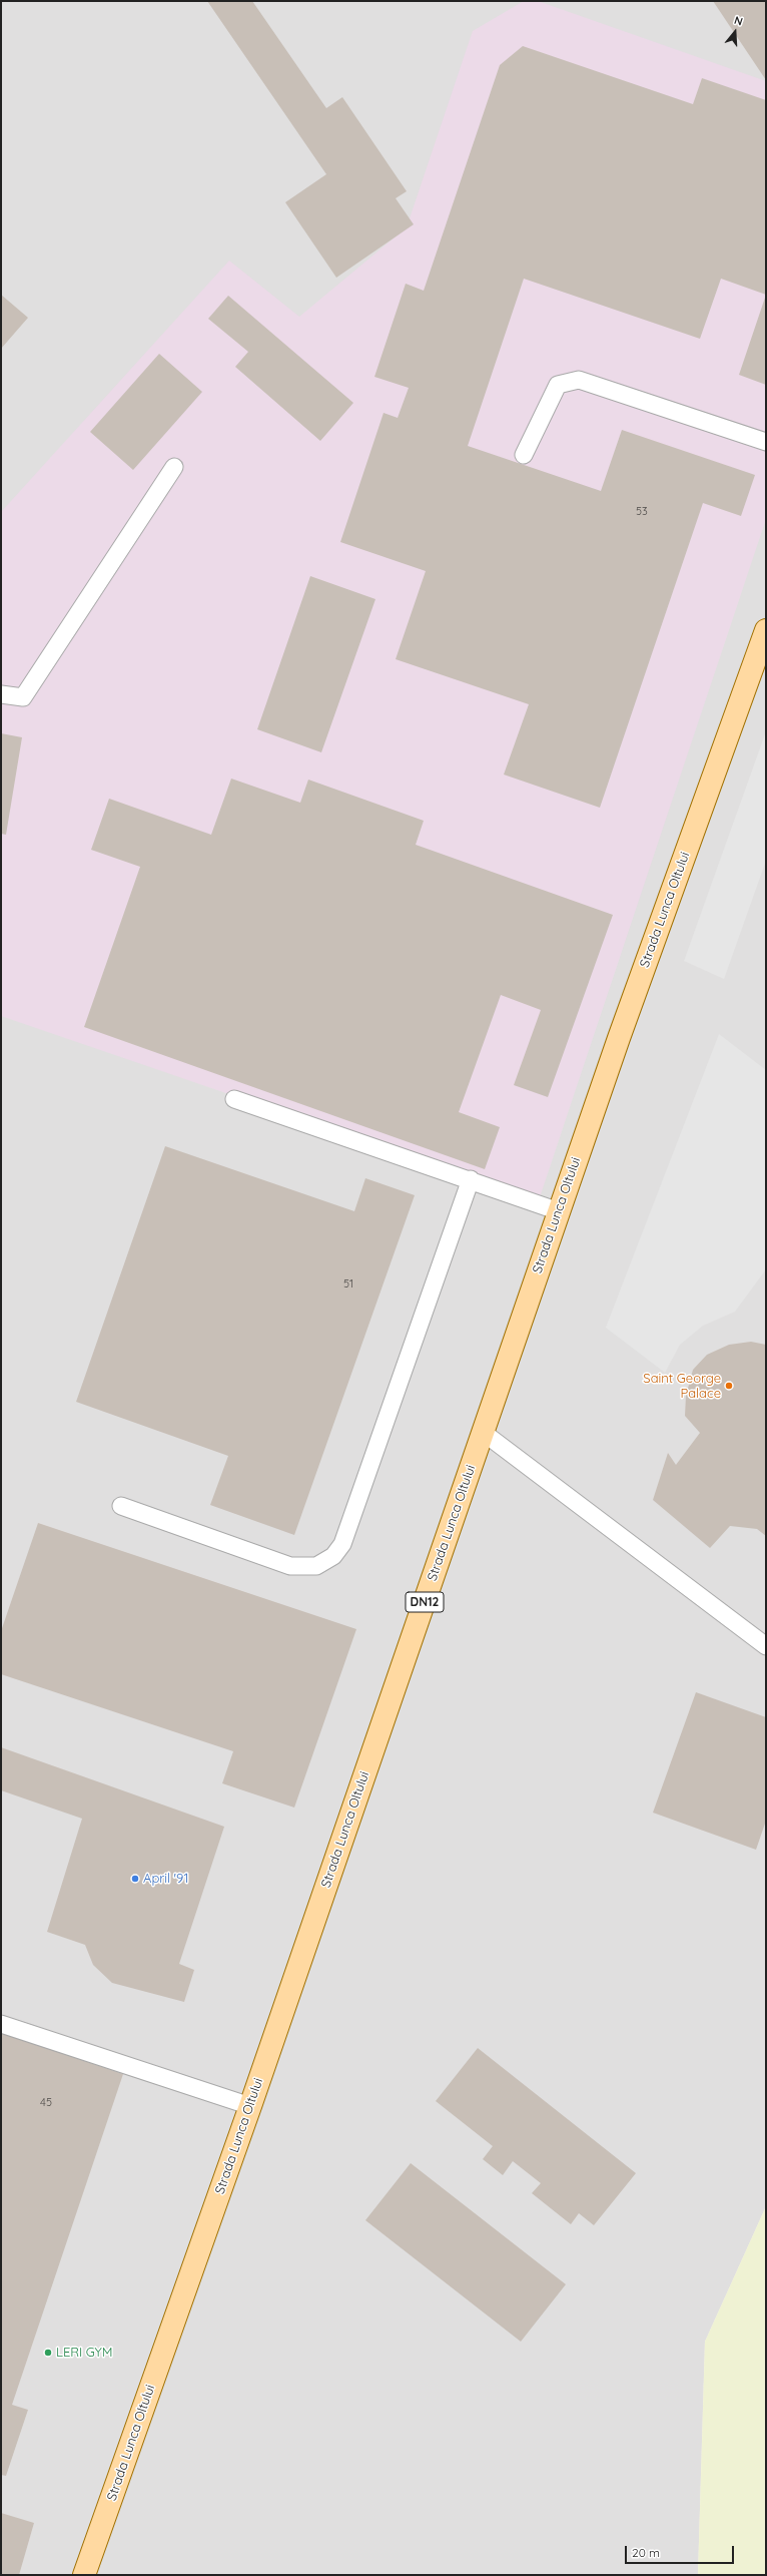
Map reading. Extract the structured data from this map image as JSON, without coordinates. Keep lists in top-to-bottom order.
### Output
{
  "streets": {
    "main road": ["Strada Lunca Oltului", "DN12"]
  },
  "places": ["Saint George Palace", "April '91", "LERI GYM"],
  "house_numbers": ["53", "51", "45"],
  "scale_bar": "20 m",
  "north": "top"
}
